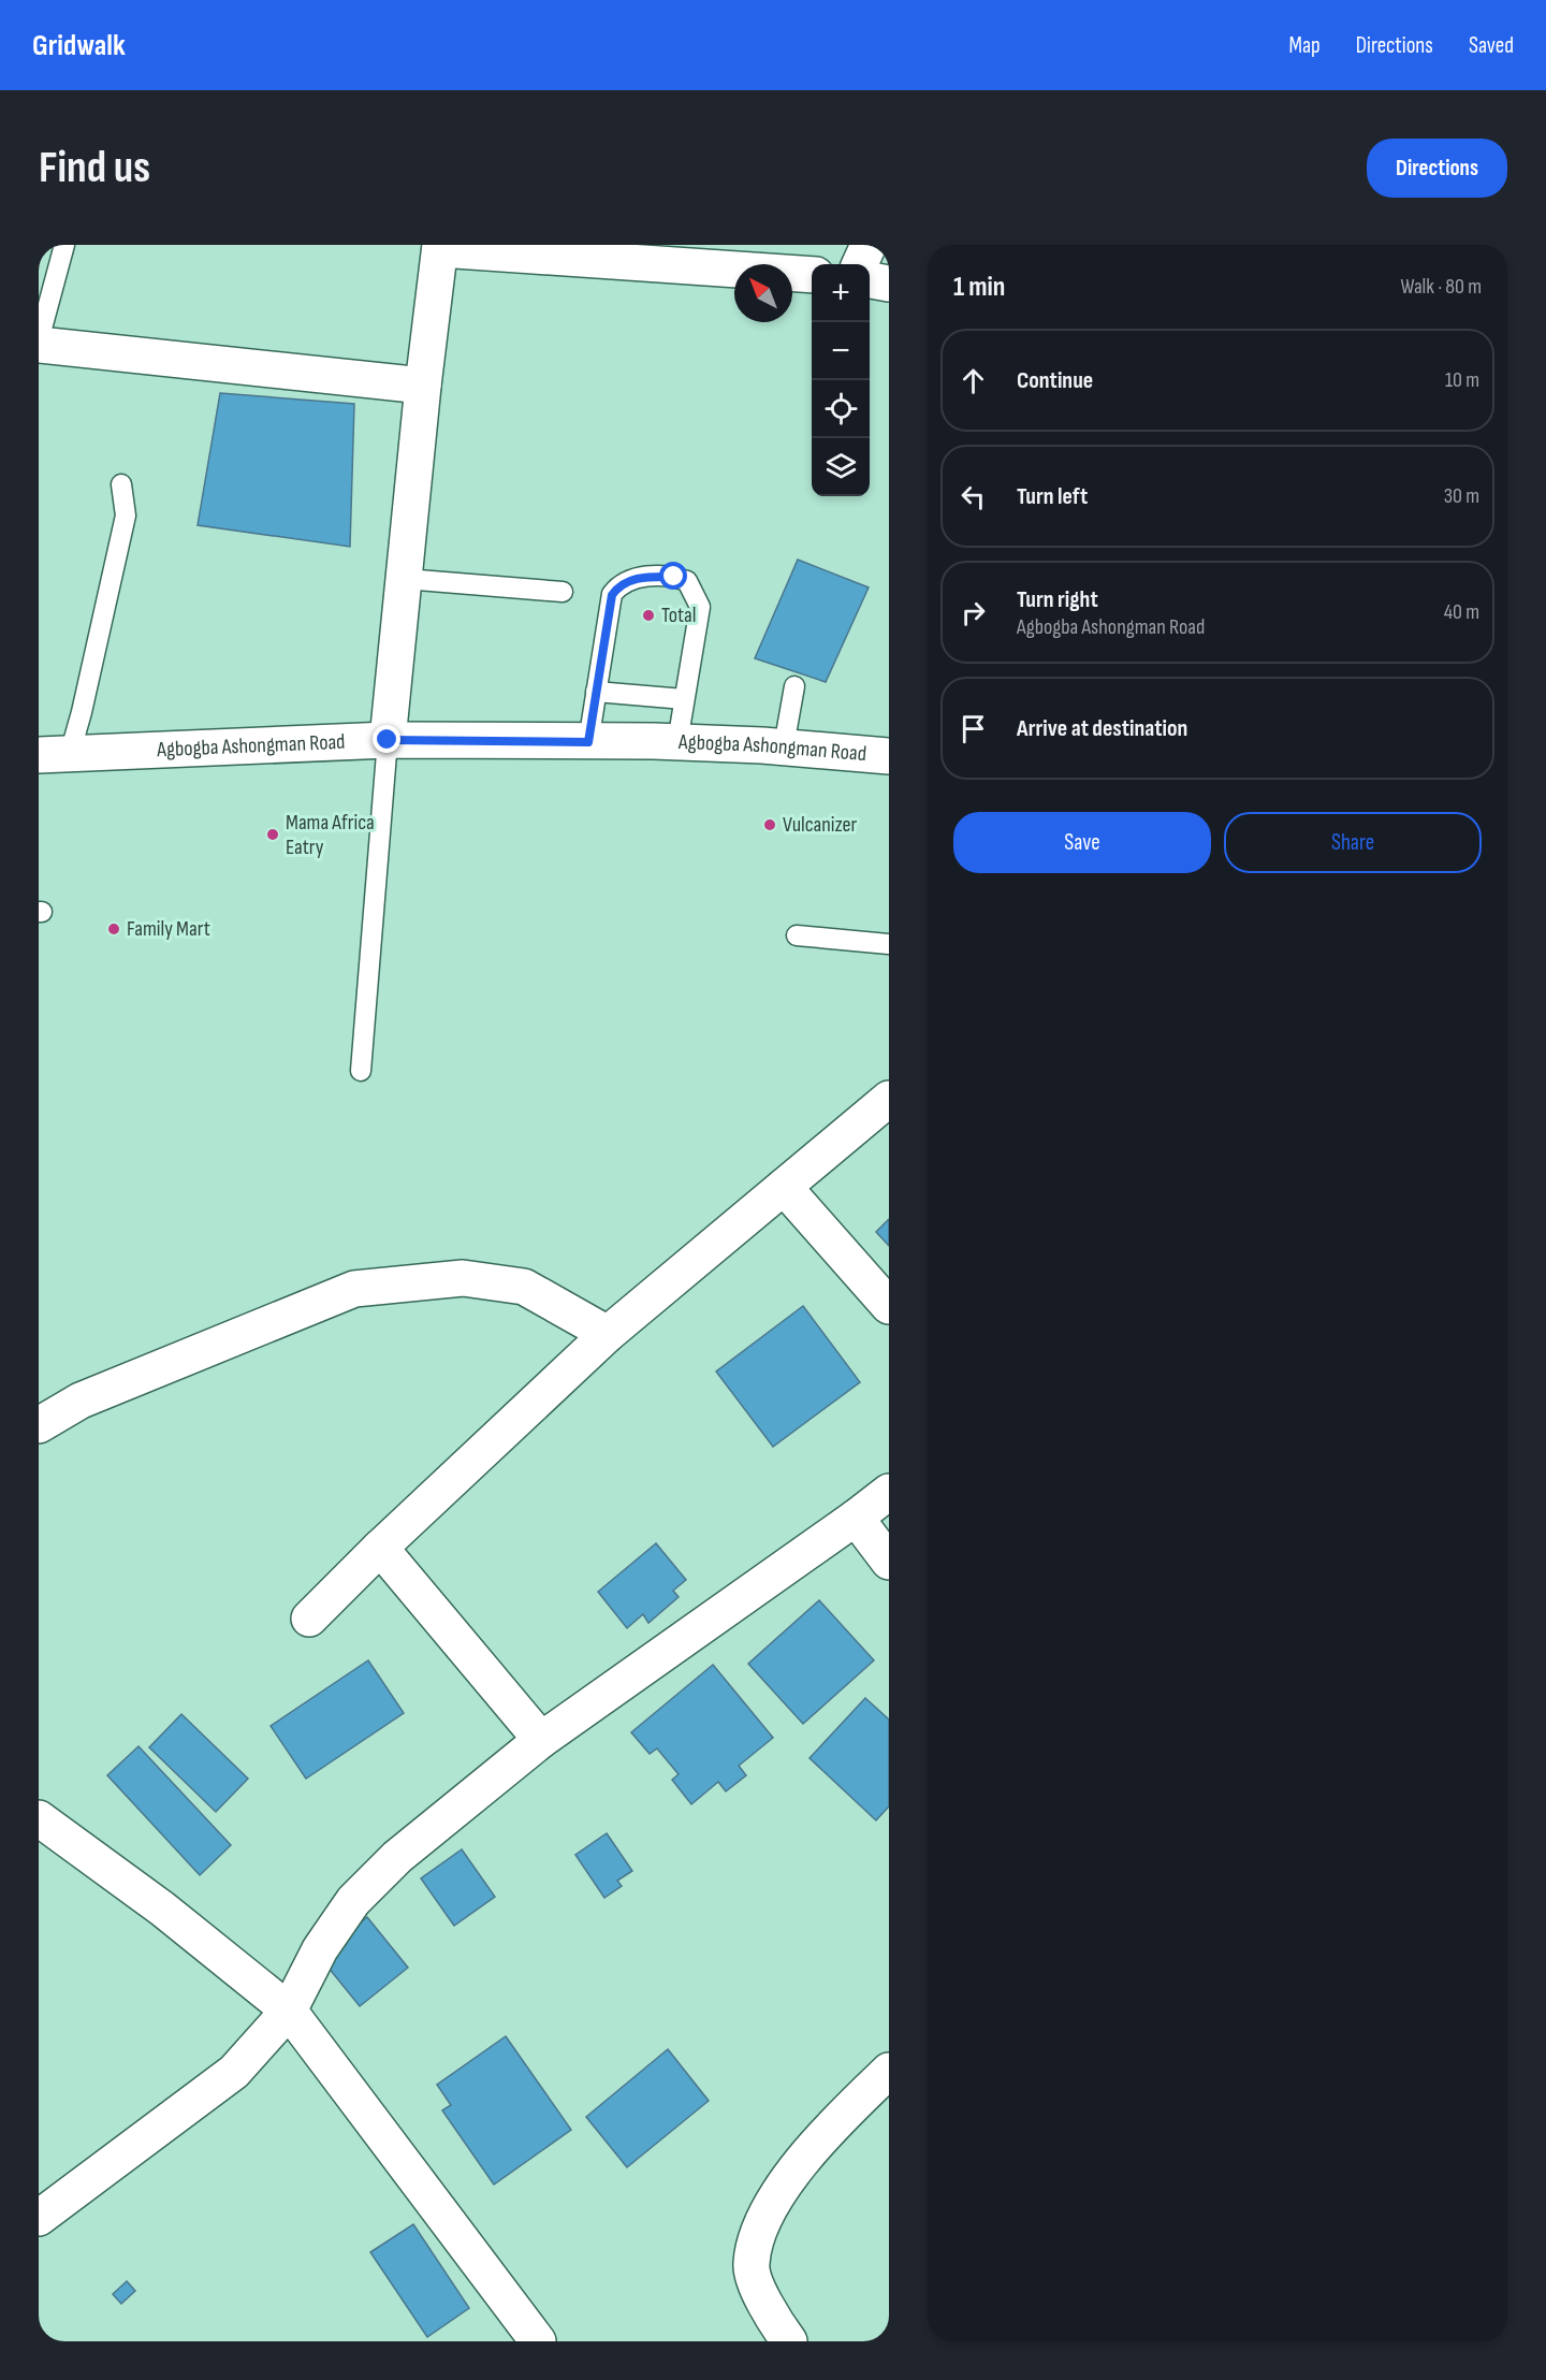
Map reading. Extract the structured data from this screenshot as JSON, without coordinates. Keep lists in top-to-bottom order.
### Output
{
  "streets": {
    "street": ["Agbogba Ashongman Road"]
  },
  "places": [
    "Total",
    "Vulcanizer",
    "Mama Africa Eatry",
    "Family Mart"
  ],
  "north": "top left",
  "page": {
    "header": "Gridwalk",
    "nav": ["Map", "Directions", "Saved"],
    "buttons": [
      "Directions",
      ["Save", "Share"]
    ],
    "title": "Find us",
    "heading": ["1 min", "Walk · 80 m"],
    "map_buttons": ["+", "−"],
    "list": [
      ["Continue", "10 m"],
      ["Turn left", "30 m"],
      ["Turn right", "Agbogba Ashongman Road", "40 m"],
      "Arrive at destination"
    ]
  }
}
